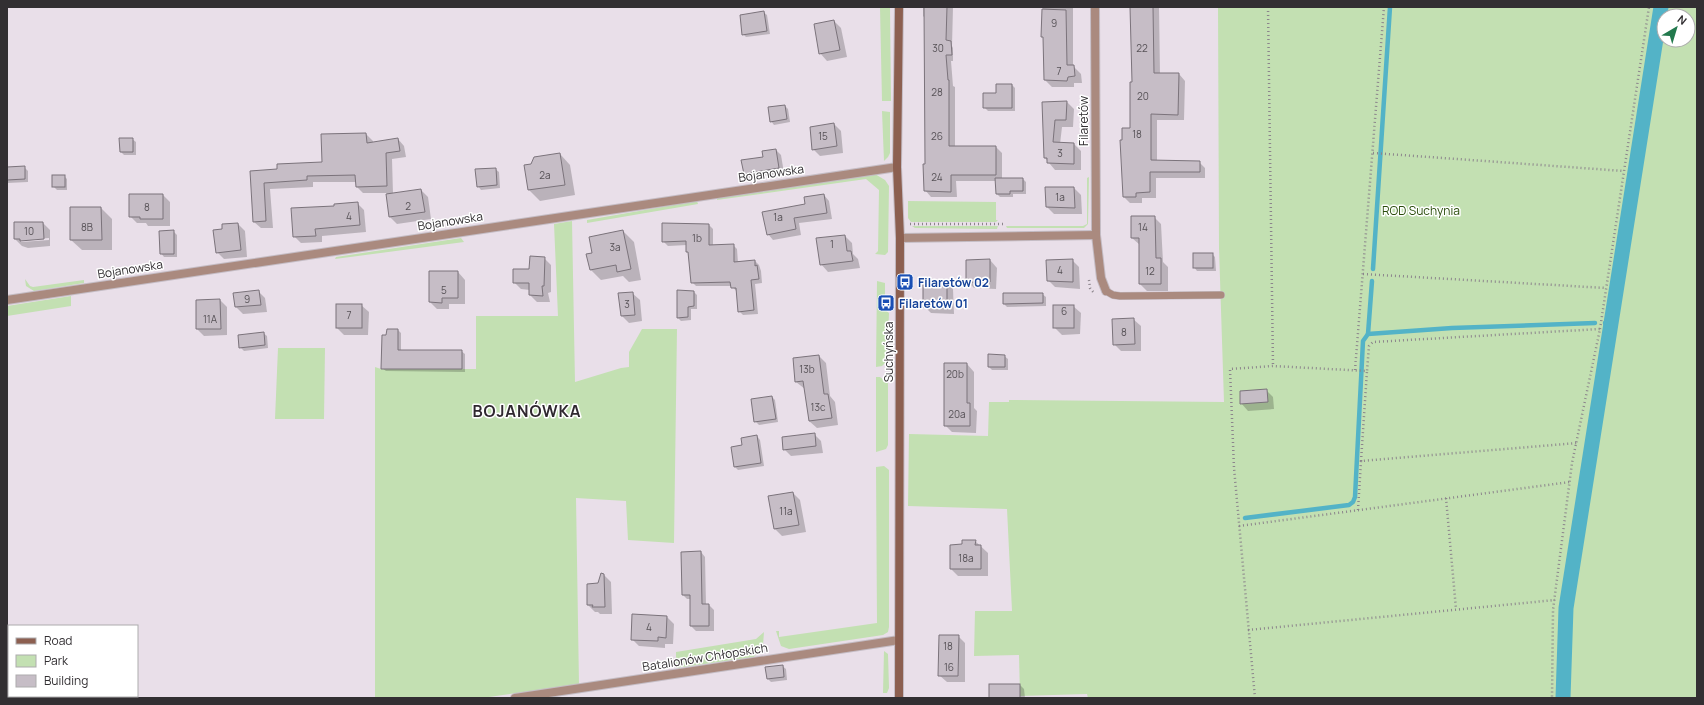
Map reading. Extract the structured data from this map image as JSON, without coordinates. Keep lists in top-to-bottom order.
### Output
{
  "streets": {
    "street": [
      "Filaretów",
      "Bojanowska",
      "Suchyńska",
      "Batalionów Chłopskich"
    ]
  },
  "crossings": [
    ["Bojanowska", "Suchyńska"],
    ["Suchyńska", "Batalionów Chłopskich"]
  ],
  "districts": ["BOJANÓWKA"],
  "parks": ["ROD Suchynia"],
  "places": {
    "bus stop": ["Filaretów 02", "Filaretów 01"]
  },
  "house_numbers": [
    "9",
    "30",
    "22",
    "7",
    "28",
    "20",
    "18",
    "15",
    "26",
    "3",
    "2a",
    "24",
    "1a",
    "2",
    "8",
    "4",
    "1a",
    "8B",
    "14",
    "10",
    "1b",
    "1",
    "3a",
    "4",
    "12",
    "5",
    "9",
    "3",
    "6",
    "7",
    "11A",
    "8",
    "13b",
    "20b",
    "13c",
    "20a",
    "11a",
    "18a",
    "4",
    "18",
    "16"
  ],
  "legend": ["Road", "Park", "Building"],
  "north": "top right"
}
